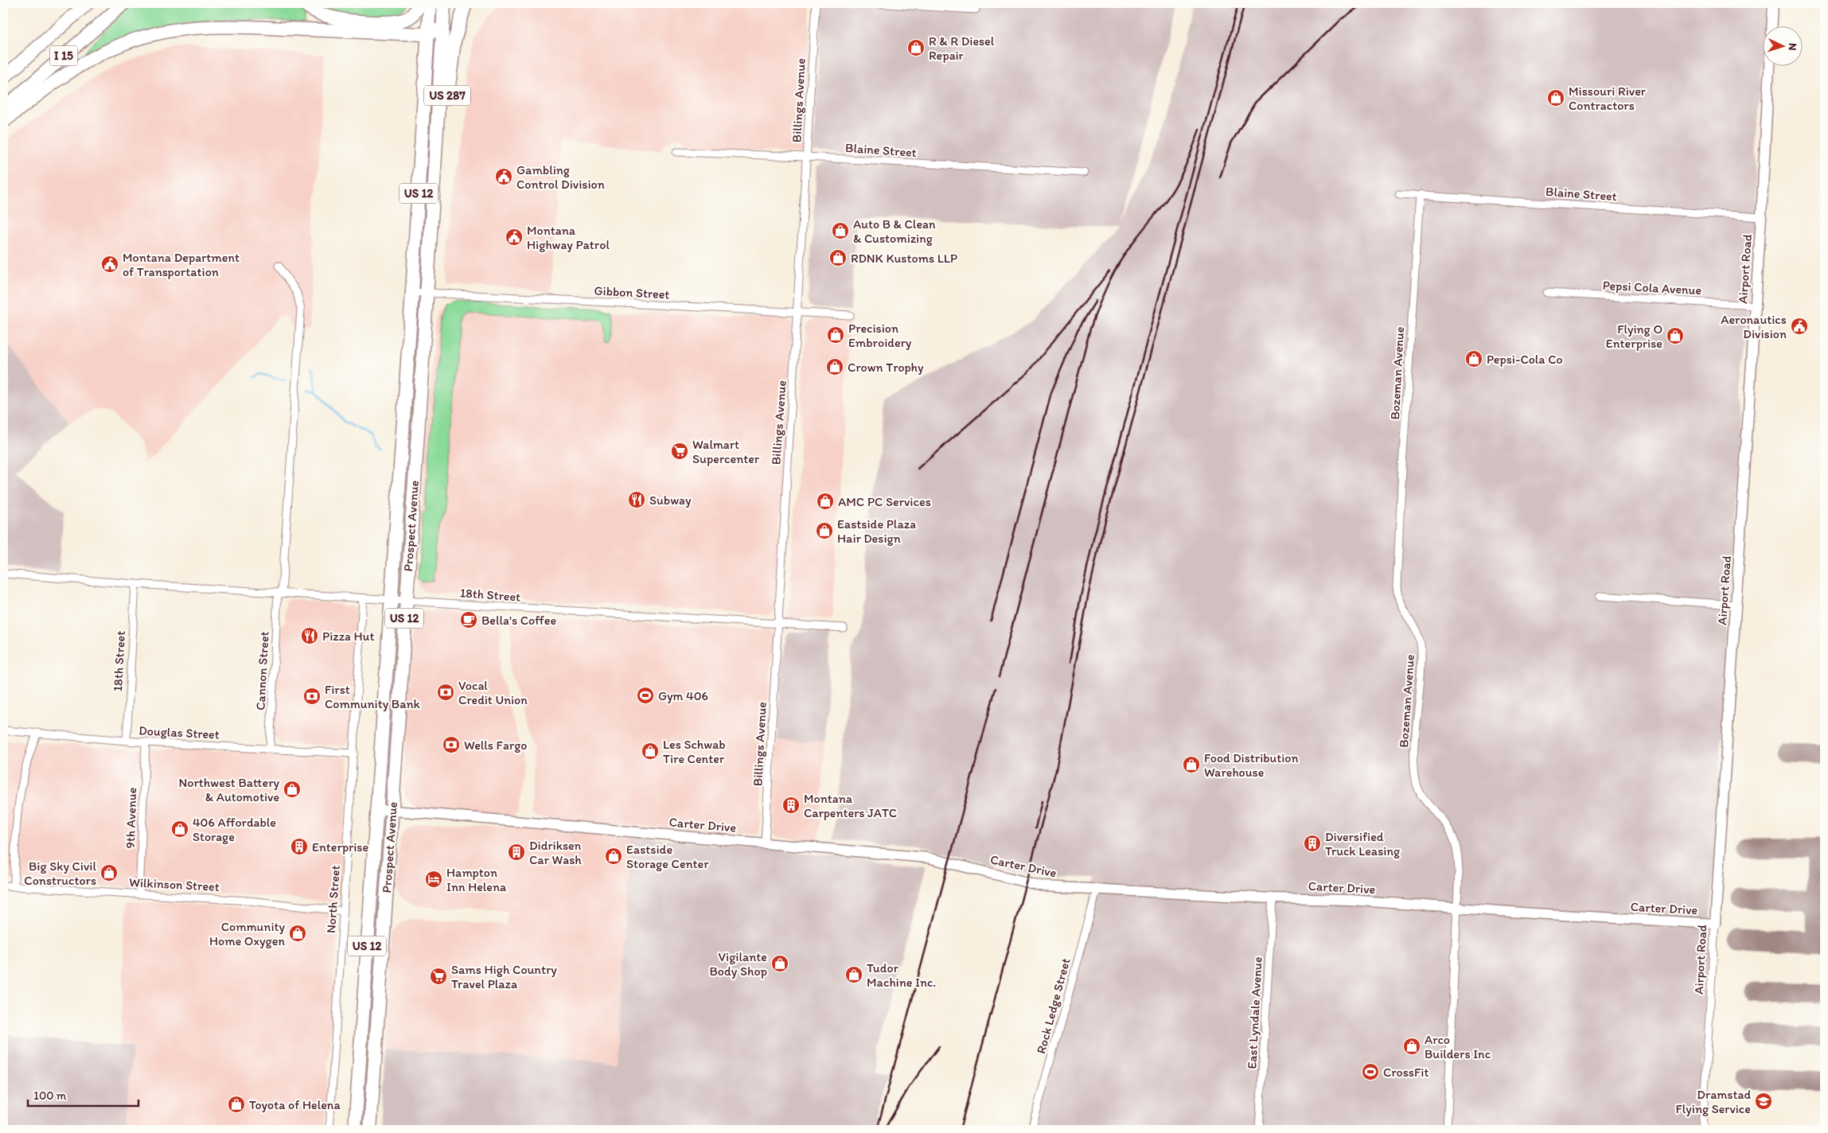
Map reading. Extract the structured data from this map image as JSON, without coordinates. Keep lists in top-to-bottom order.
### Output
{
  "streets": {
    "highway": [
      "I 15",
      "US 287",
      "US 12",
      "Prospect Avenue"
    ],
    "street": [
      "Billings Avenue",
      "Blaine Street",
      "Airport Road",
      "Pepsi Cola Avenue",
      "Gibbon Street",
      "Bozeman Avenue",
      "18th Street",
      "Cannon Street",
      "Douglas Street",
      "9th Avenue",
      "Carter Drive",
      "Wilkinson Street",
      "North Street",
      "Rock Ledge Street",
      "East Lyndale Avenue"
    ]
  },
  "crossings": [
    ["US 287", "Prospect Avenue"],
    ["Billings Avenue", "Blaine Street"],
    ["Billings Avenue", "Gibbon Street"],
    ["Billings Avenue", "18th Street"],
    ["Billings Avenue", "Carter Drive"],
    ["Blaine Street", "Airport Road"],
    ["Blaine Street", "Bozeman Avenue"],
    ["Airport Road", "Pepsi Cola Avenue"],
    ["Airport Road", "Carter Drive"],
    ["Gibbon Street", "Prospect Avenue"],
    ["Bozeman Avenue", "Carter Drive"],
    ["Prospect Avenue", "18th Street"],
    ["Prospect Avenue", "Carter Drive"],
    ["18th Street", "Cannon Street"],
    ["18th Street", "Douglas Street"],
    ["18th Street", "North Street"],
    ["Cannon Street", "Douglas Street"],
    ["Douglas Street", "9th Avenue"],
    ["Douglas Street", "North Street"],
    ["9th Avenue", "Wilkinson Street"],
    ["Carter Drive", "Rock Ledge Street"],
    ["Carter Drive", "East Lyndale Avenue"],
    ["Wilkinson Street", "North Street"]
  ],
  "places": {
    "shop": [
      "R & R Diesel Repair",
      "Missouri River Contractors",
      "Auto B & Clean & Customizing",
      "RDNK Kustoms LLP",
      "Precision Embroidery",
      "Flying O Enterprise",
      "Pepsi-Cola Co",
      "Crown Trophy",
      "AMC PC Services",
      "Eastside Plaza Hair Design",
      "Les Schwab Tire Center",
      "Food Distribution Warehouse",
      "Northwest Battery & Automotive",
      "406 Affordable Storage",
      "Eastside Storage Center",
      "Big Sky Civil Constructors",
      "Community Home Oxygen",
      "Vigilante Body Shop",
      "Tudor Machine Inc.",
      "Arco Builders Inc",
      "Toyota of Helena"
    ],
    "public building": [
      "Gambling Control Division",
      "Montana Highway Patrol",
      "Montana Department of Transportation",
      "Aeronautics Division"
    ],
    "supermarket": ["Walmart Supercenter", "Sams High Country Travel Plaza"],
    "restaurant": ["Subway", "Pizza Hut"],
    "cafe": ["Bella's Coffee"],
    "bank": ["Vocal Credit Union", "First Community Bank", "Wells Fargo"],
    "sports": ["Gym 406", "CrossFit"],
    "building": [
      "Montana Carpenters JATC",
      "Diversified Truck Leasing",
      "Enterprise",
      "Didriksen Car Wash"
    ],
    "hotel": ["Hampton Inn Helena"],
    "school or university": ["Dramstad Flying Service"]
  },
  "scale_bar": "100 m",
  "north": "right"
}
